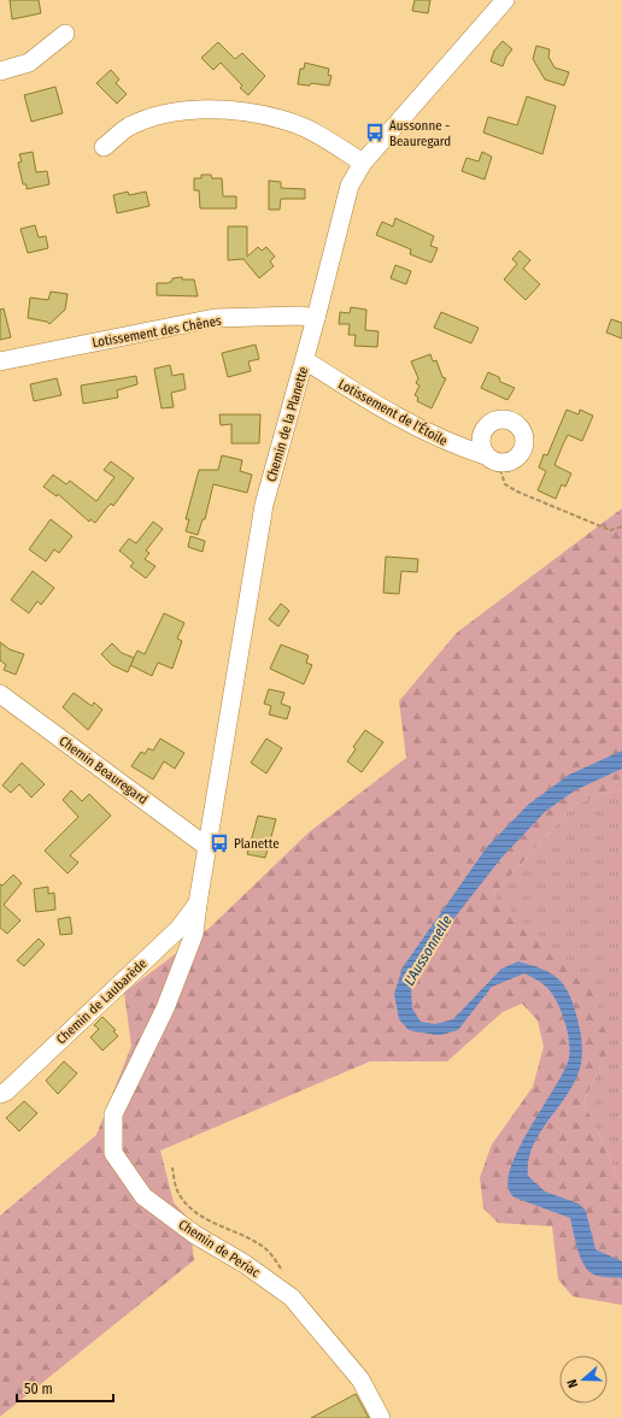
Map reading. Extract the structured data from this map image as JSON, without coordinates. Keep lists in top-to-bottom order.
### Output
{
  "streets": {
    "street": [
      "Lotissement des Chênes",
      "Lotissement de l'Étoile",
      "Chemin de la Planette",
      "Chemin Beauregard",
      "Chemin de Laubarède",
      "Chemin de Periac"
    ]
  },
  "crossings": [
    ["Lotissement des Chênes", "Chemin de la Planette"],
    ["Lotissement de l'Étoile", "Chemin de la Planette"],
    ["Chemin de la Planette", "Chemin Beauregard"],
    ["Chemin de la Planette", "Chemin de Laubarède"],
    ["Chemin de la Planette", "Chemin de Periac"],
    ["Chemin de Laubarède", "Chemin de Periac"]
  ],
  "water": ["L'Aussonnelle"],
  "places": {
    "bus stop": ["Aussonne - Beauregard", "Planette"]
  },
  "scale_bar": "50 m",
  "north": "left"
}
